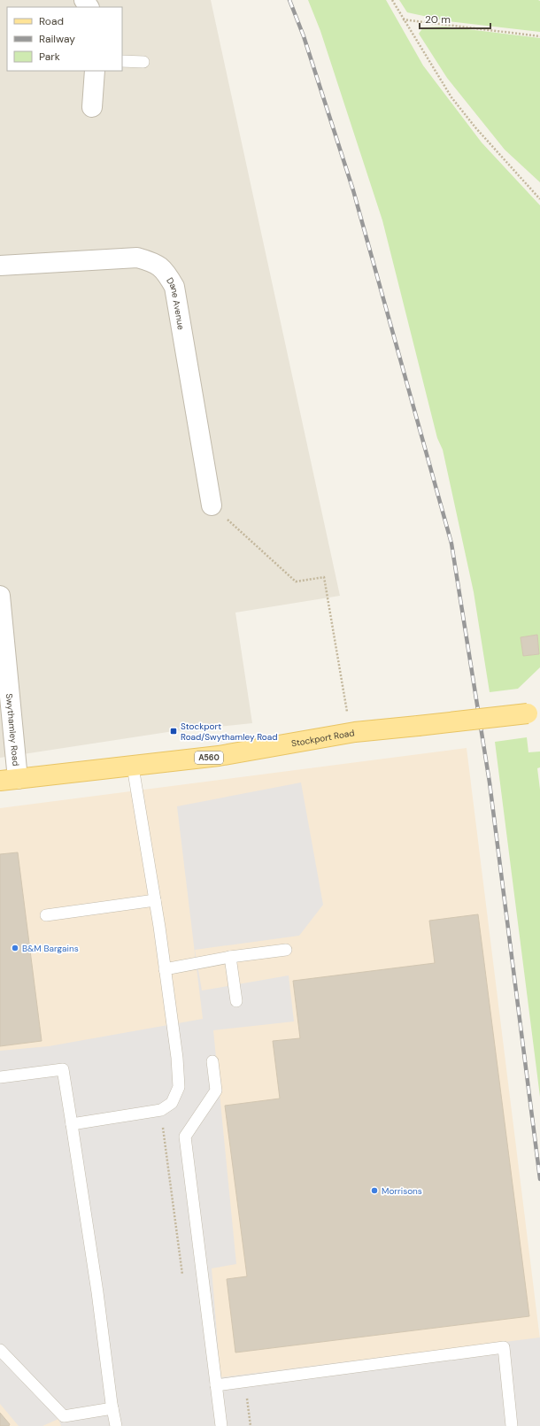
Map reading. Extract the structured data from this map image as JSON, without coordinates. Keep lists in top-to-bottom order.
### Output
{
  "streets": {
    "main road": ["Stockport Road", "A560"],
    "street": ["Dane Avenue", "Swythamley Road"]
  },
  "crossings": [
    ["Swythamley Road", "Stockport Road"]
  ],
  "places": {
    "transit": ["Stockport Road/Swythamley Road"],
    "other": ["B&M Bargains", "Morrisons"]
  },
  "legend": ["Road", "Railway", "Park"],
  "scale_bar": "20 m"
}
